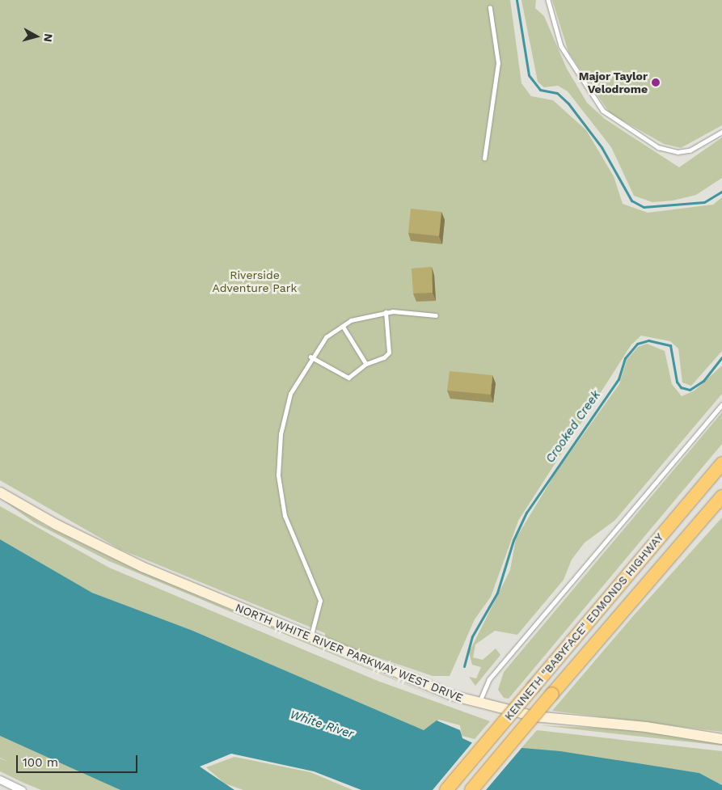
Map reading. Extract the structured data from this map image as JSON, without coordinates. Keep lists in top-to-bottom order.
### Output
{
  "streets": {
    "highway": ["KENNETH \"BABYFACE\" EDMONDS HIGHWAY"],
    "street": ["NORTH WHITE RIVER PARKWAY WEST DRIVE"]
  },
  "water": ["Crooked Creek", "White River"],
  "parks": ["Riverside Adventure Park"],
  "places": ["Major Taylor Velodrome"],
  "scale_bar": "100 m",
  "north": "right"
}
